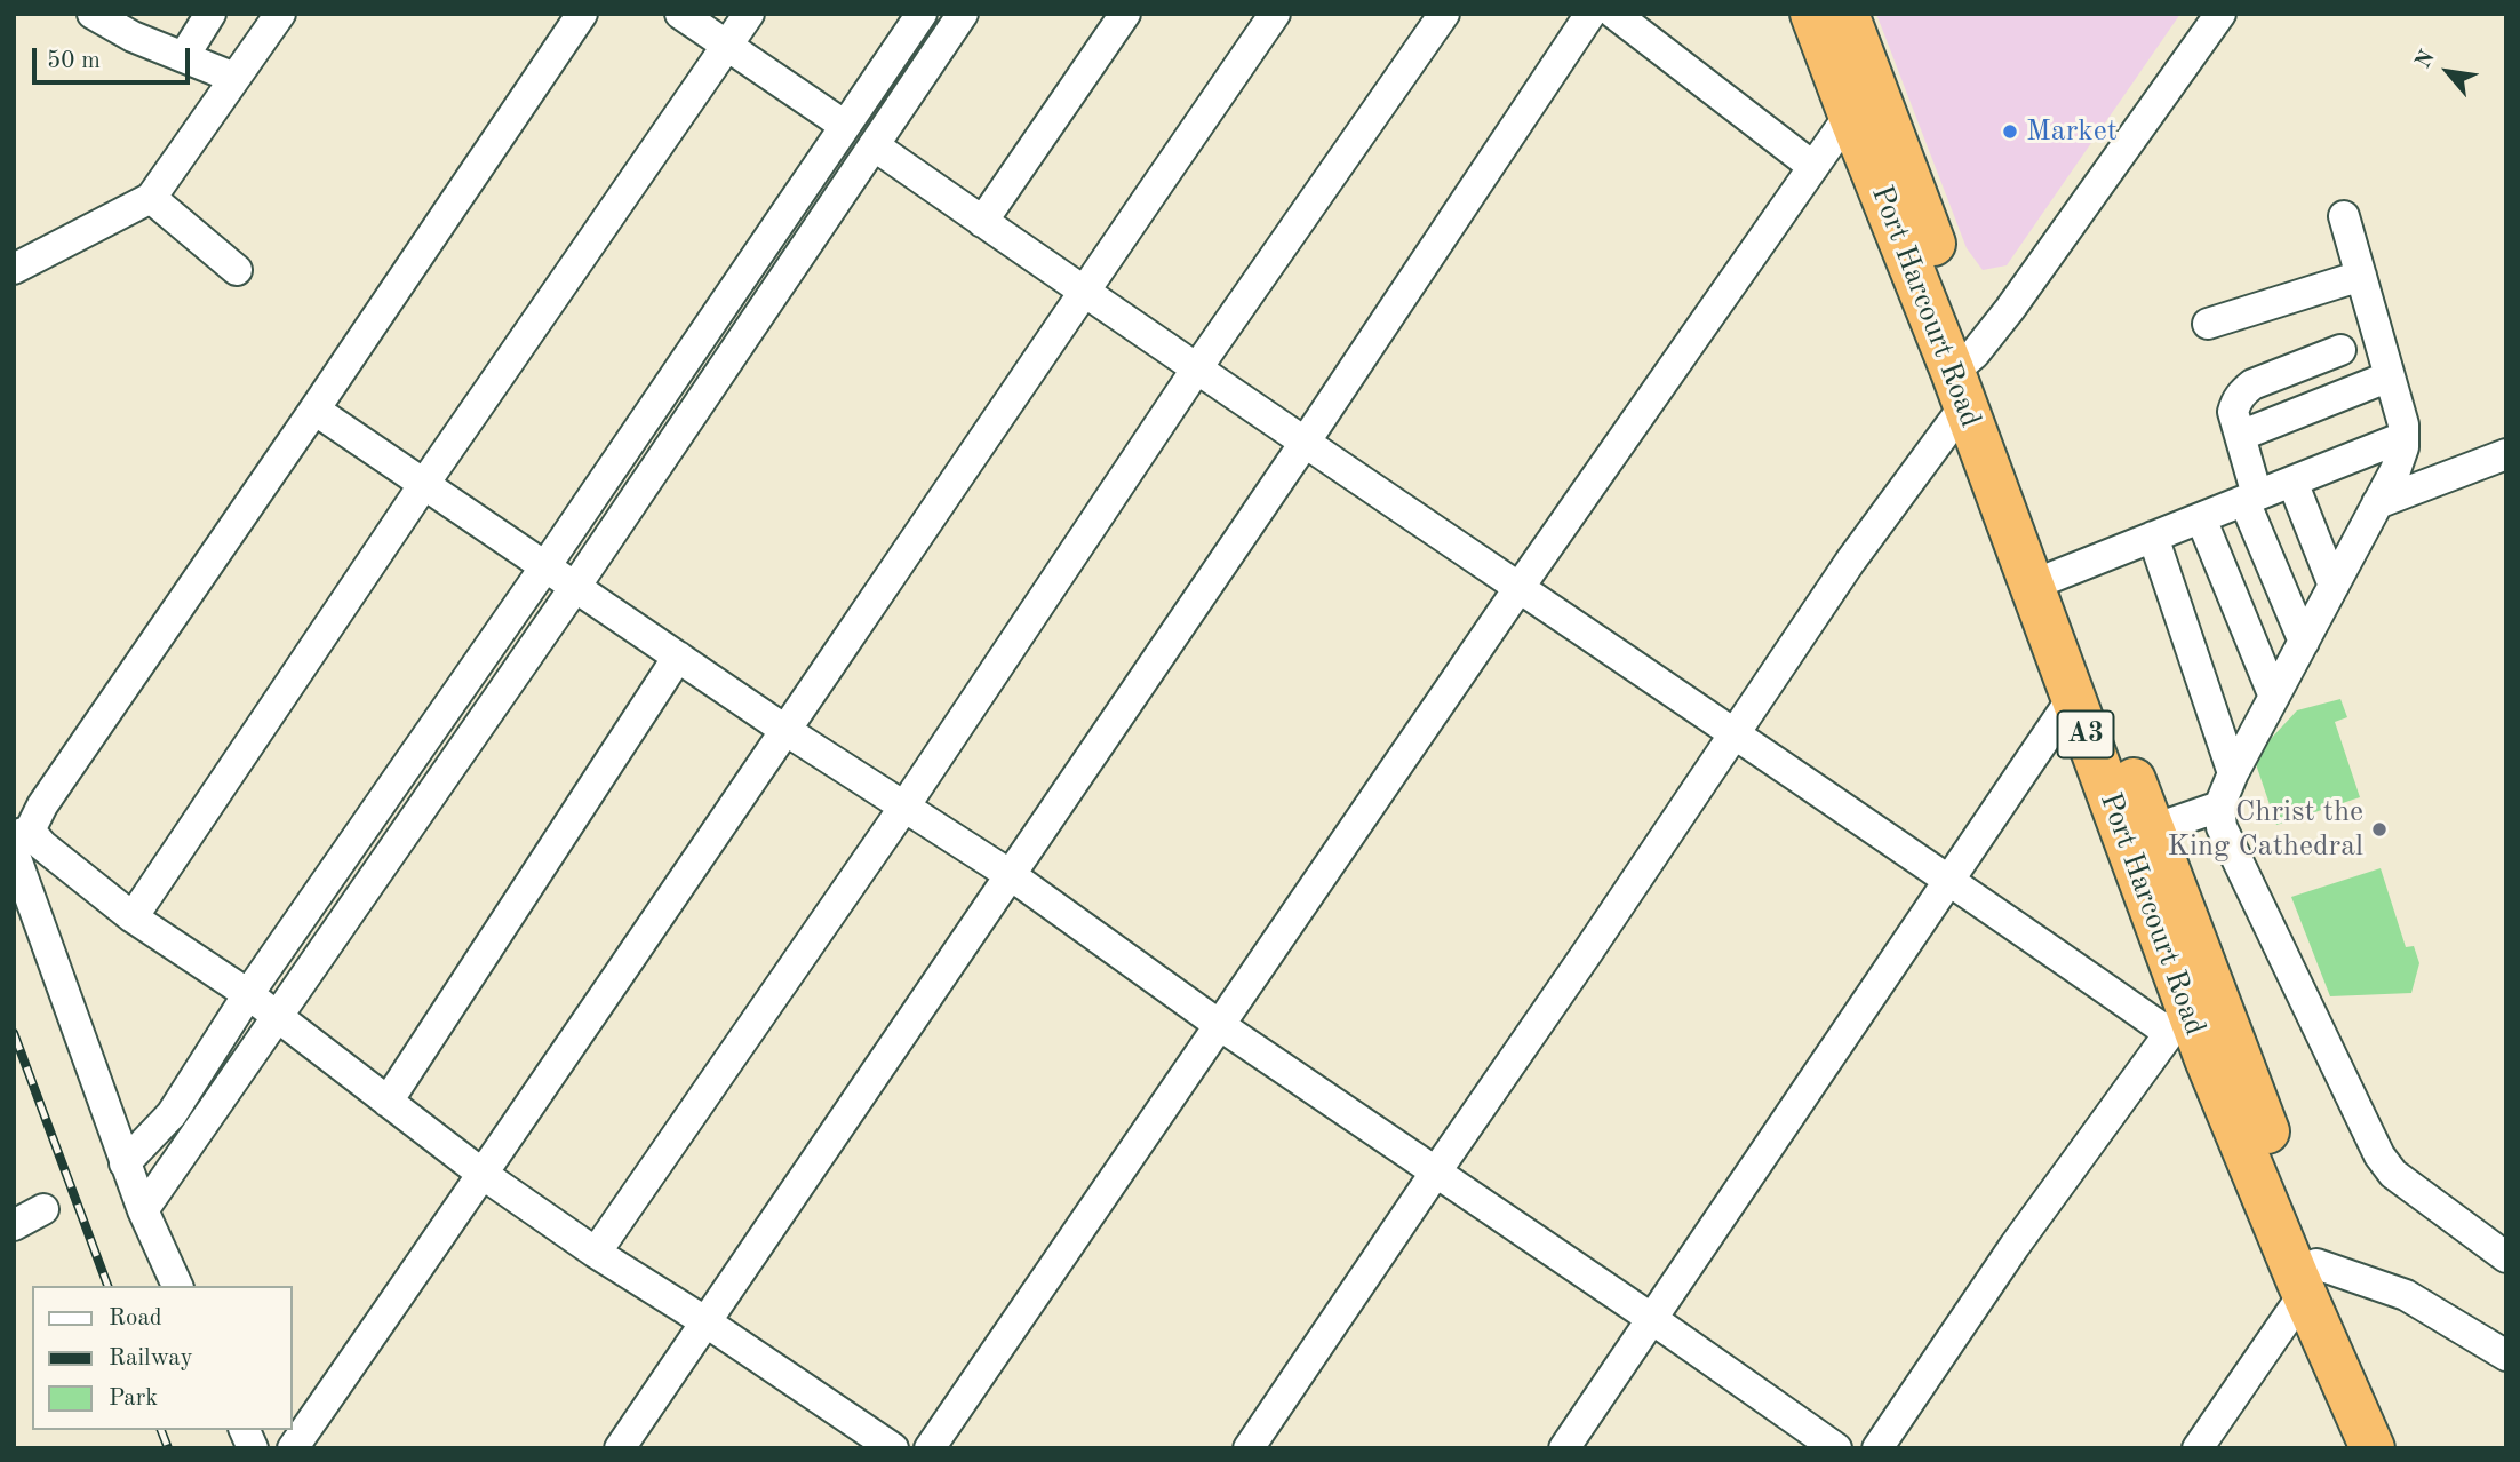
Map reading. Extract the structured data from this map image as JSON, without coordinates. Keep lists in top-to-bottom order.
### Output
{
  "streets": {
    "highway": ["Port Harcourt Road", "A3"]
  },
  "places": ["Market", "Christ the King Cathedral"],
  "legend": ["Road", "Railway", "Park"],
  "scale_bar": "50 m",
  "north": "top left"
}
